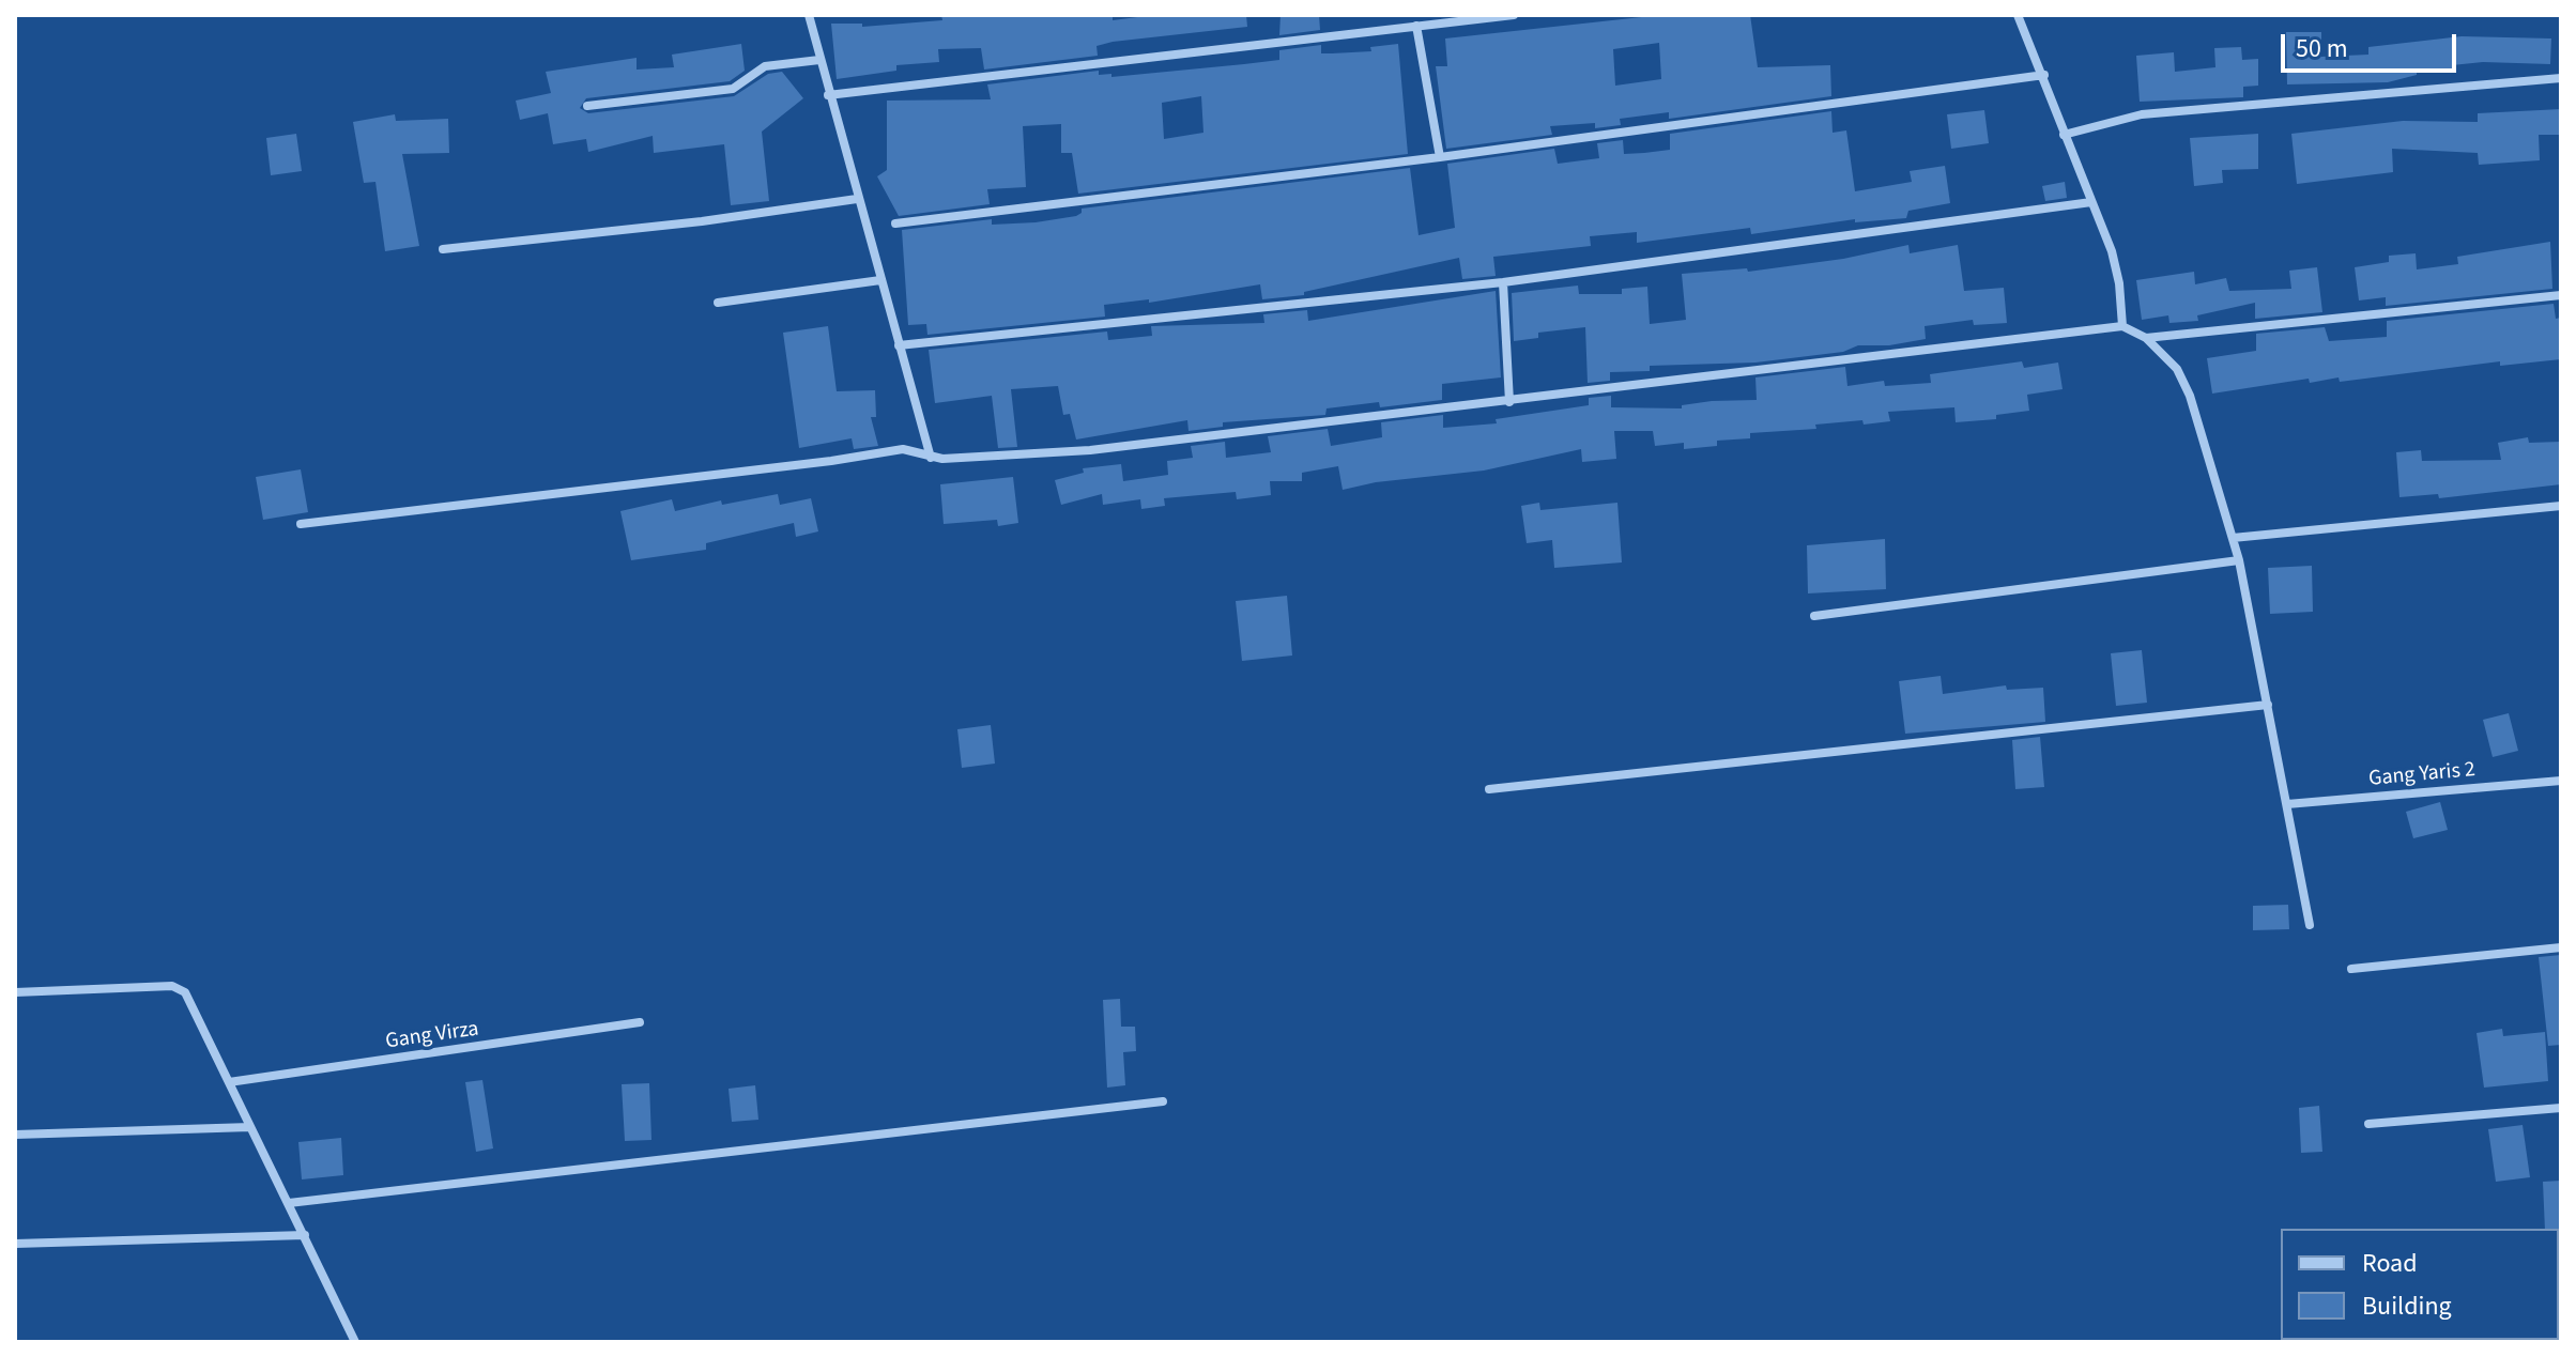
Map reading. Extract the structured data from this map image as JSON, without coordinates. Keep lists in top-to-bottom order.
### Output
{
  "streets": {
    "street": ["Gang Yaris 2", "Gang Virza"]
  },
  "legend": ["Road", "Building"],
  "scale_bar": "50 m"
}
